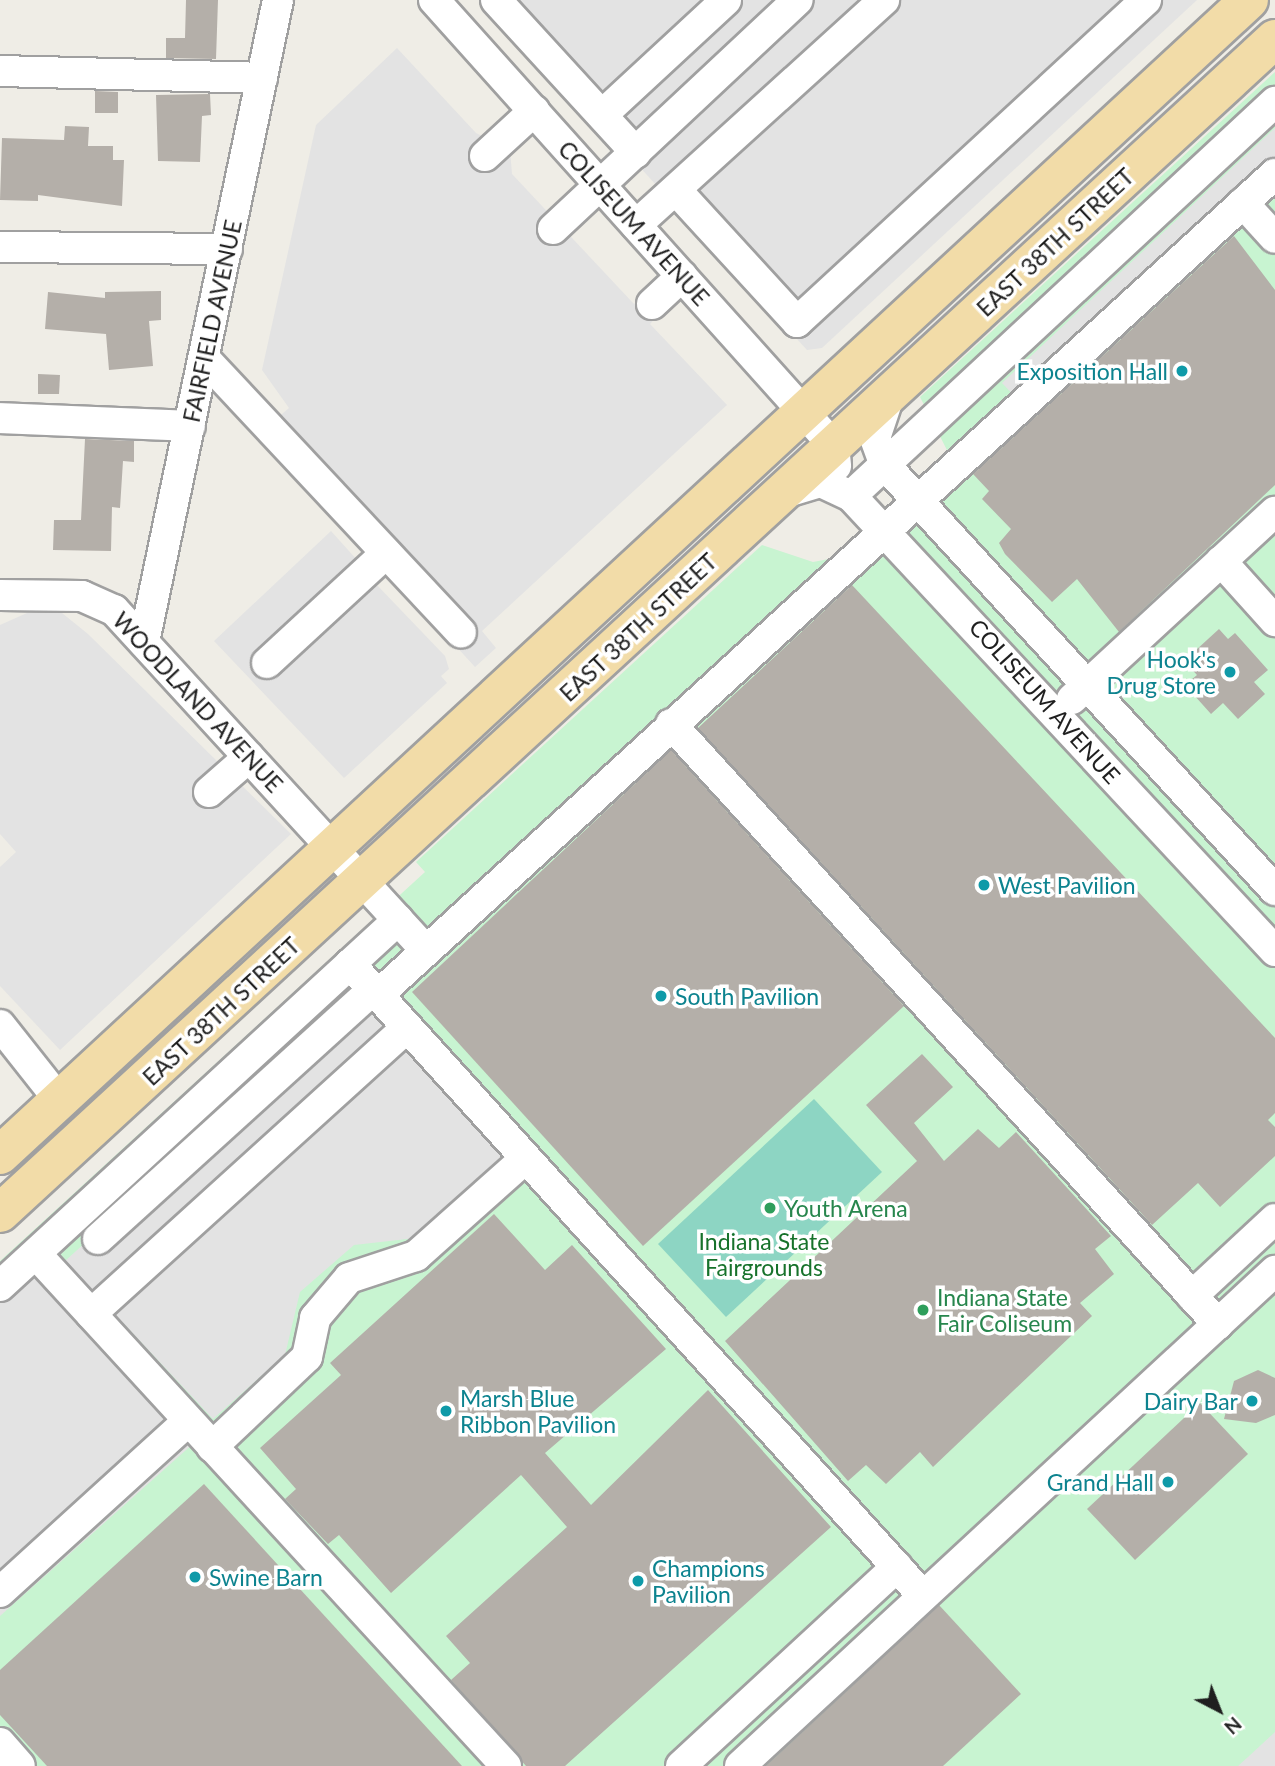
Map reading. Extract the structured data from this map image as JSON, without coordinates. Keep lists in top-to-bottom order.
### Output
{
  "streets": {
    "main road": ["EAST 38TH STREET"],
    "street": ["COLISEUM AVENUE", "FAIRFIELD AVENUE", "WOODLAND AVENUE"]
  },
  "crossings": [
    ["COLISEUM AVENUE", "EAST 38TH STREET"],
    ["EAST 38TH STREET", "WOODLAND AVENUE"],
    ["FAIRFIELD AVENUE", "WOODLAND AVENUE"]
  ],
  "parks": ["Indiana State Fairgrounds"],
  "places": [
    "Exposition Hall",
    "Hook's Drug Store",
    "West Pavilion",
    "South Pavilion",
    "Youth Arena",
    "Indiana State Fair Coliseum",
    "Dairy Bar",
    "Marsh Blue Ribbon Pavilion",
    "Grand Hall",
    "Swine Barn",
    "Champions Pavilion"
  ],
  "north": "bottom right"
}
